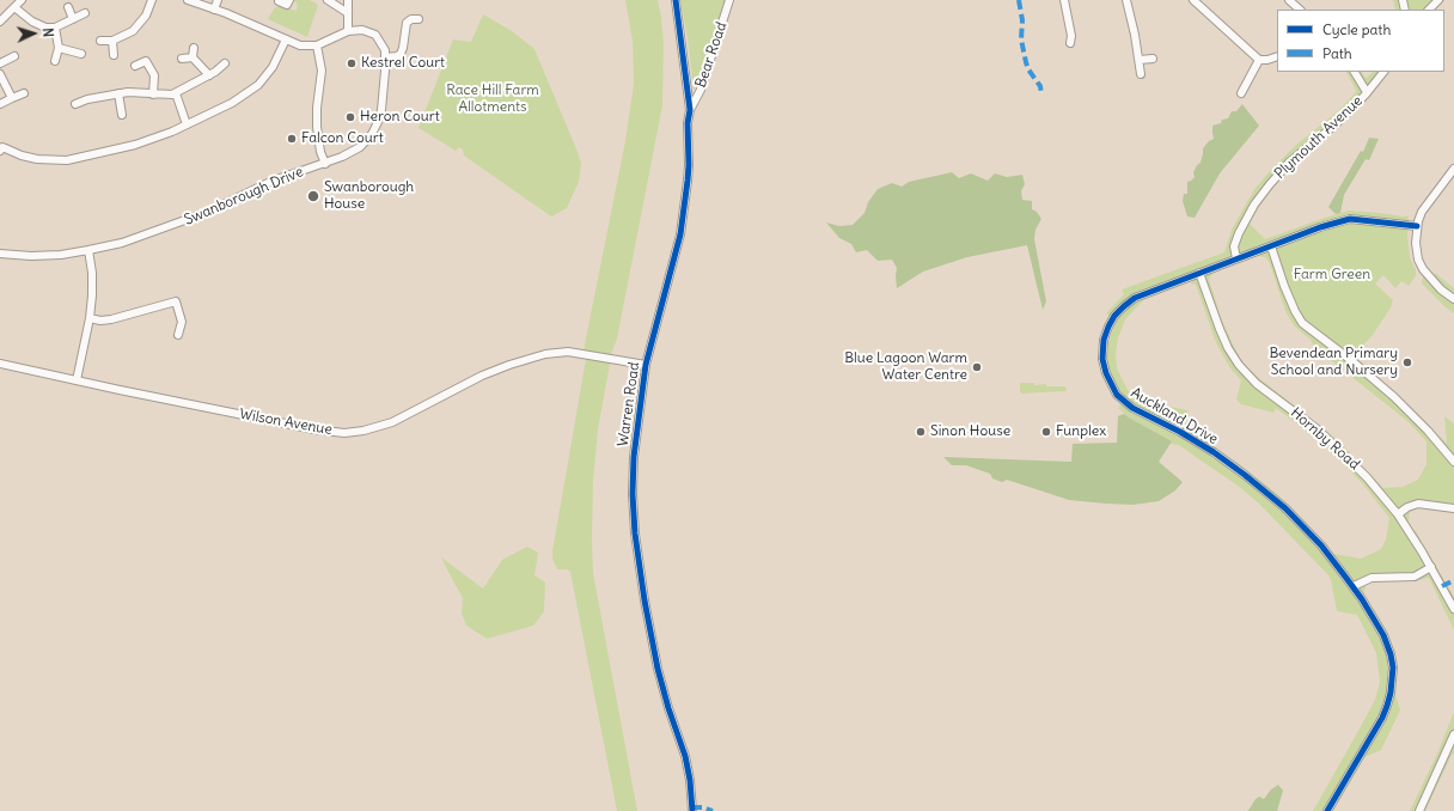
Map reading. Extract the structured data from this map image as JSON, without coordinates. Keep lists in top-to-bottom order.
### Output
{
  "streets": {
    "street": [
      "Bear Road",
      "Plymouth Avenue",
      "Swanborough Drive",
      "Warren Road",
      "Auckland Drive",
      "Wilson Avenue",
      "Hornby Road"
    ]
  },
  "crossings": [
    ["Bear Road", "Warren Road"],
    ["Plymouth Avenue", "Auckland Drive"],
    ["Warren Road", "Wilson Avenue"],
    ["Auckland Drive", "Hornby Road"]
  ],
  "parks": ["Race Hill Farm Allotments", "Farm Green"],
  "places": [
    "Kestrel Court",
    "Heron Court",
    "Falcon Court",
    "Swanborough House",
    "Bevendean Primary School and Nursery",
    "Blue Lagoon Warm Water Centre",
    "Sinon House",
    "Funplex"
  ],
  "legend": ["Cycle path", "Path"],
  "north": "right"
}
